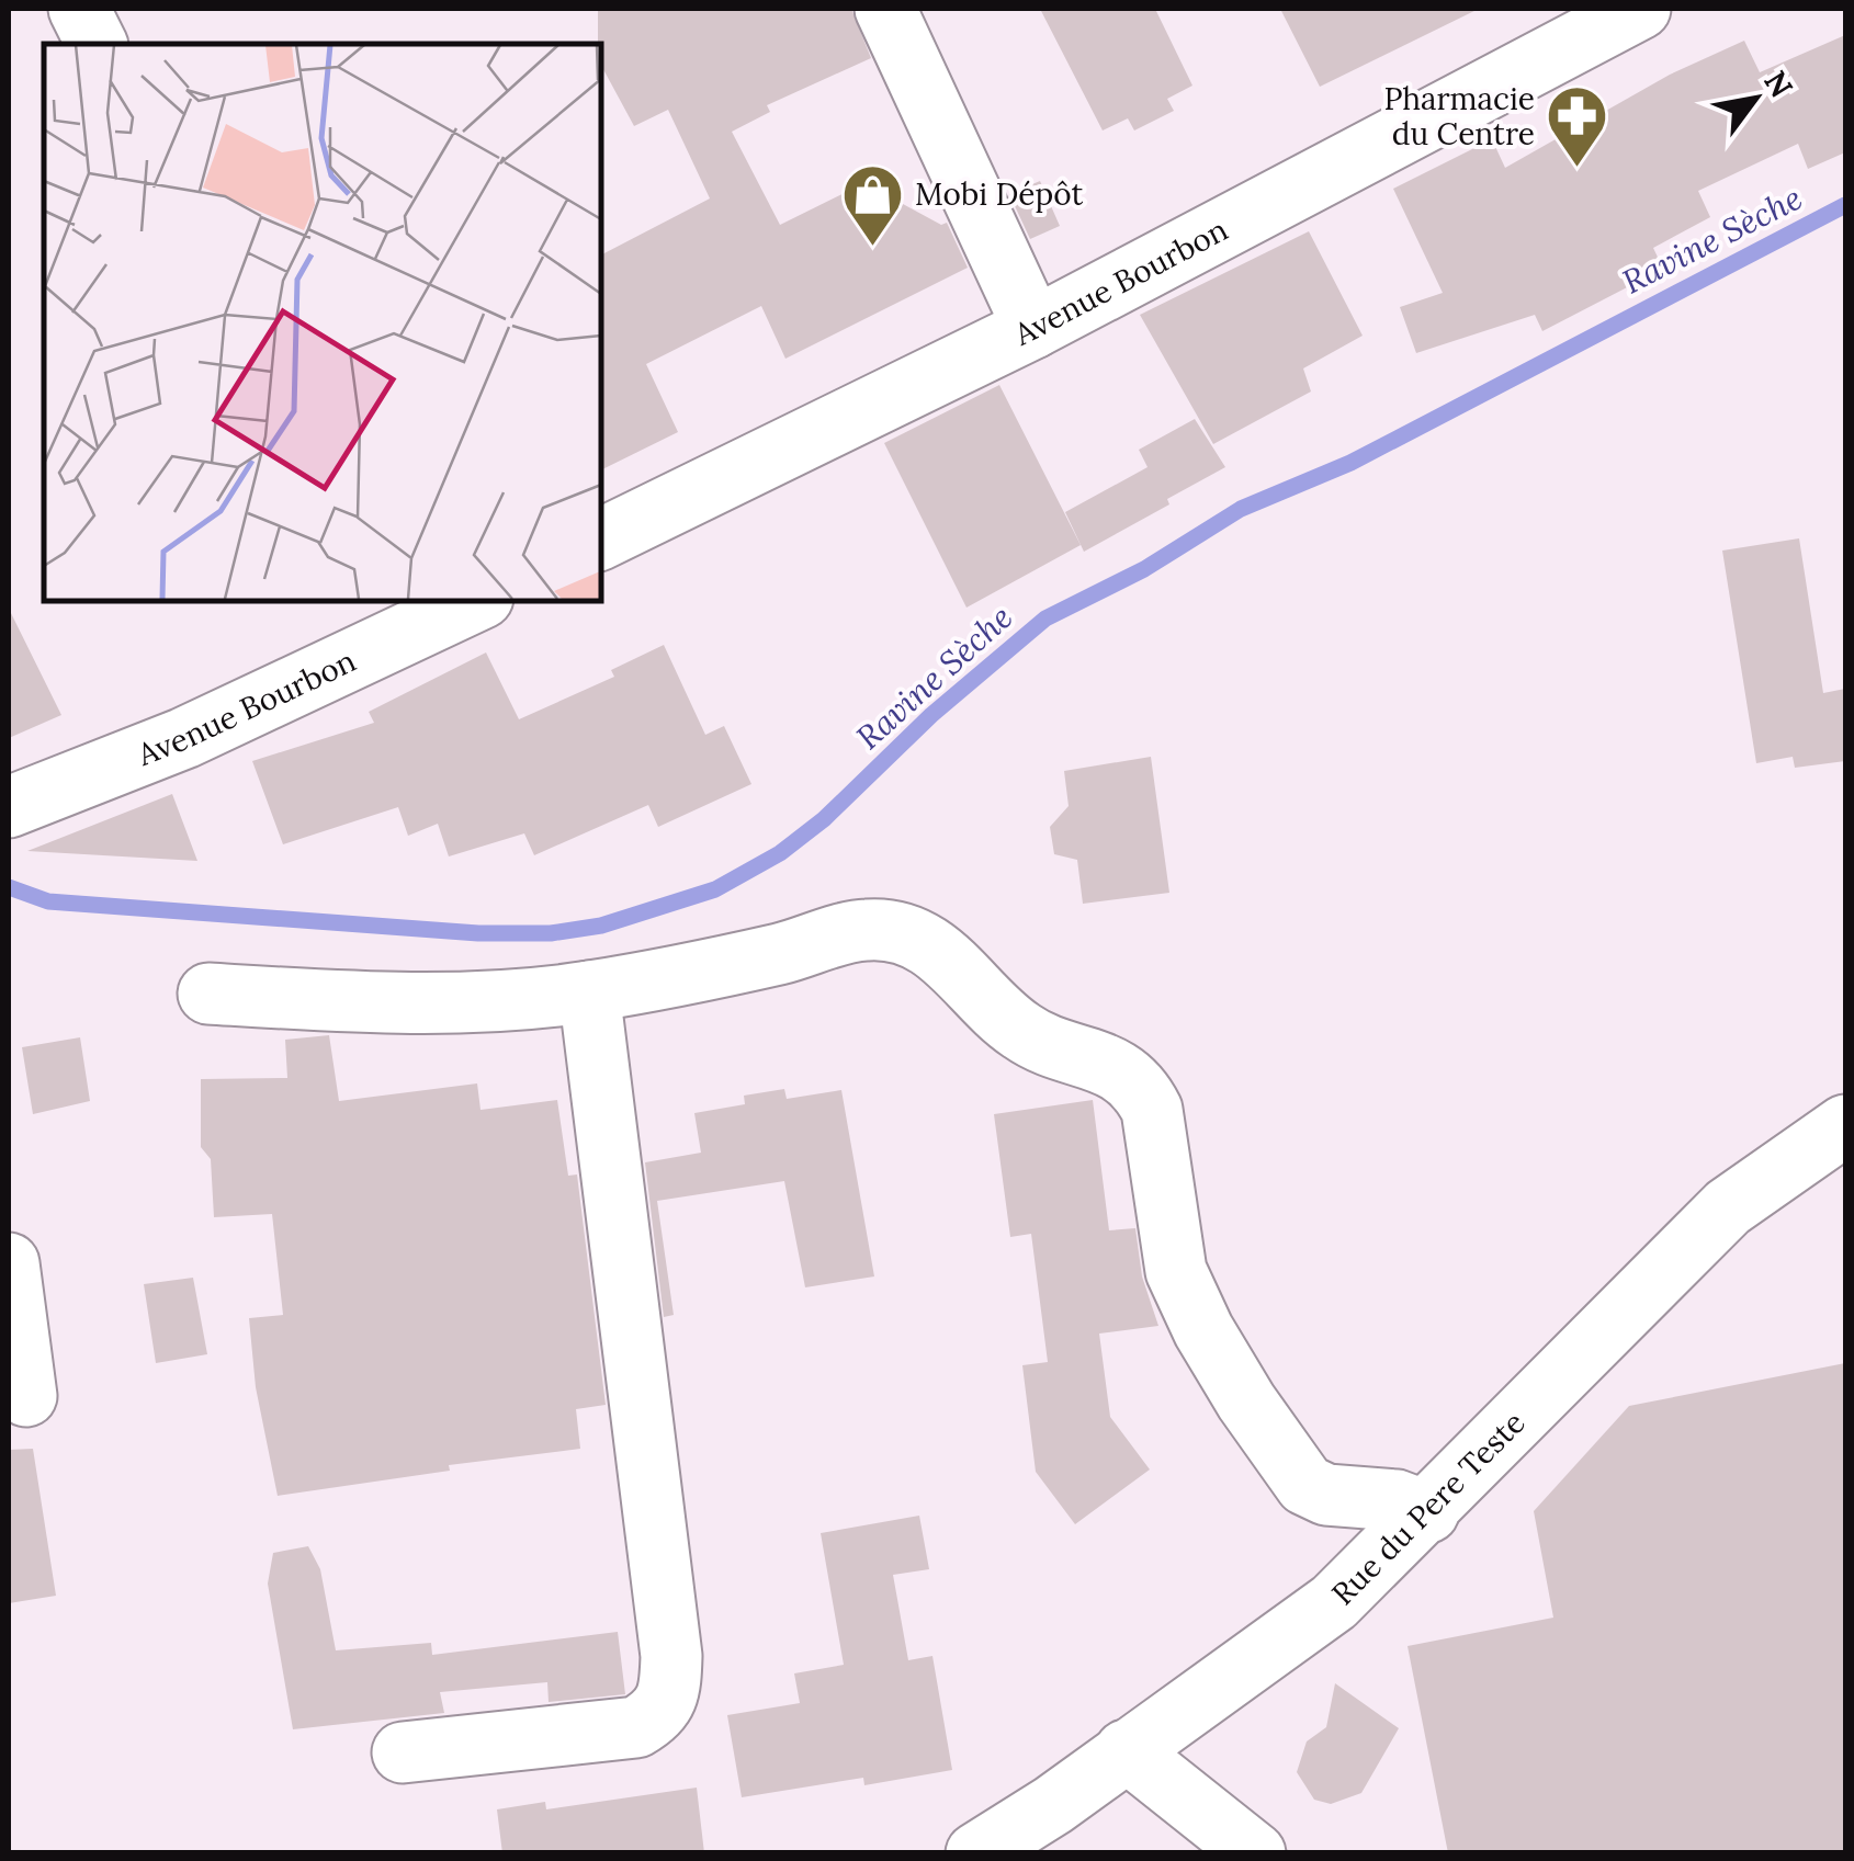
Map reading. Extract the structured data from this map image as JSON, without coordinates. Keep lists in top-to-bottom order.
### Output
{
  "streets": {
    "street": ["Avenue Bourbon", "Rue du Pere Teste"]
  },
  "water": ["Ravine Sèche"],
  "places": {
    "pharmacy": ["Pharmacie du Centre"],
    "shop": ["Mobi Dépôt"]
  },
  "north": "top right"
}
